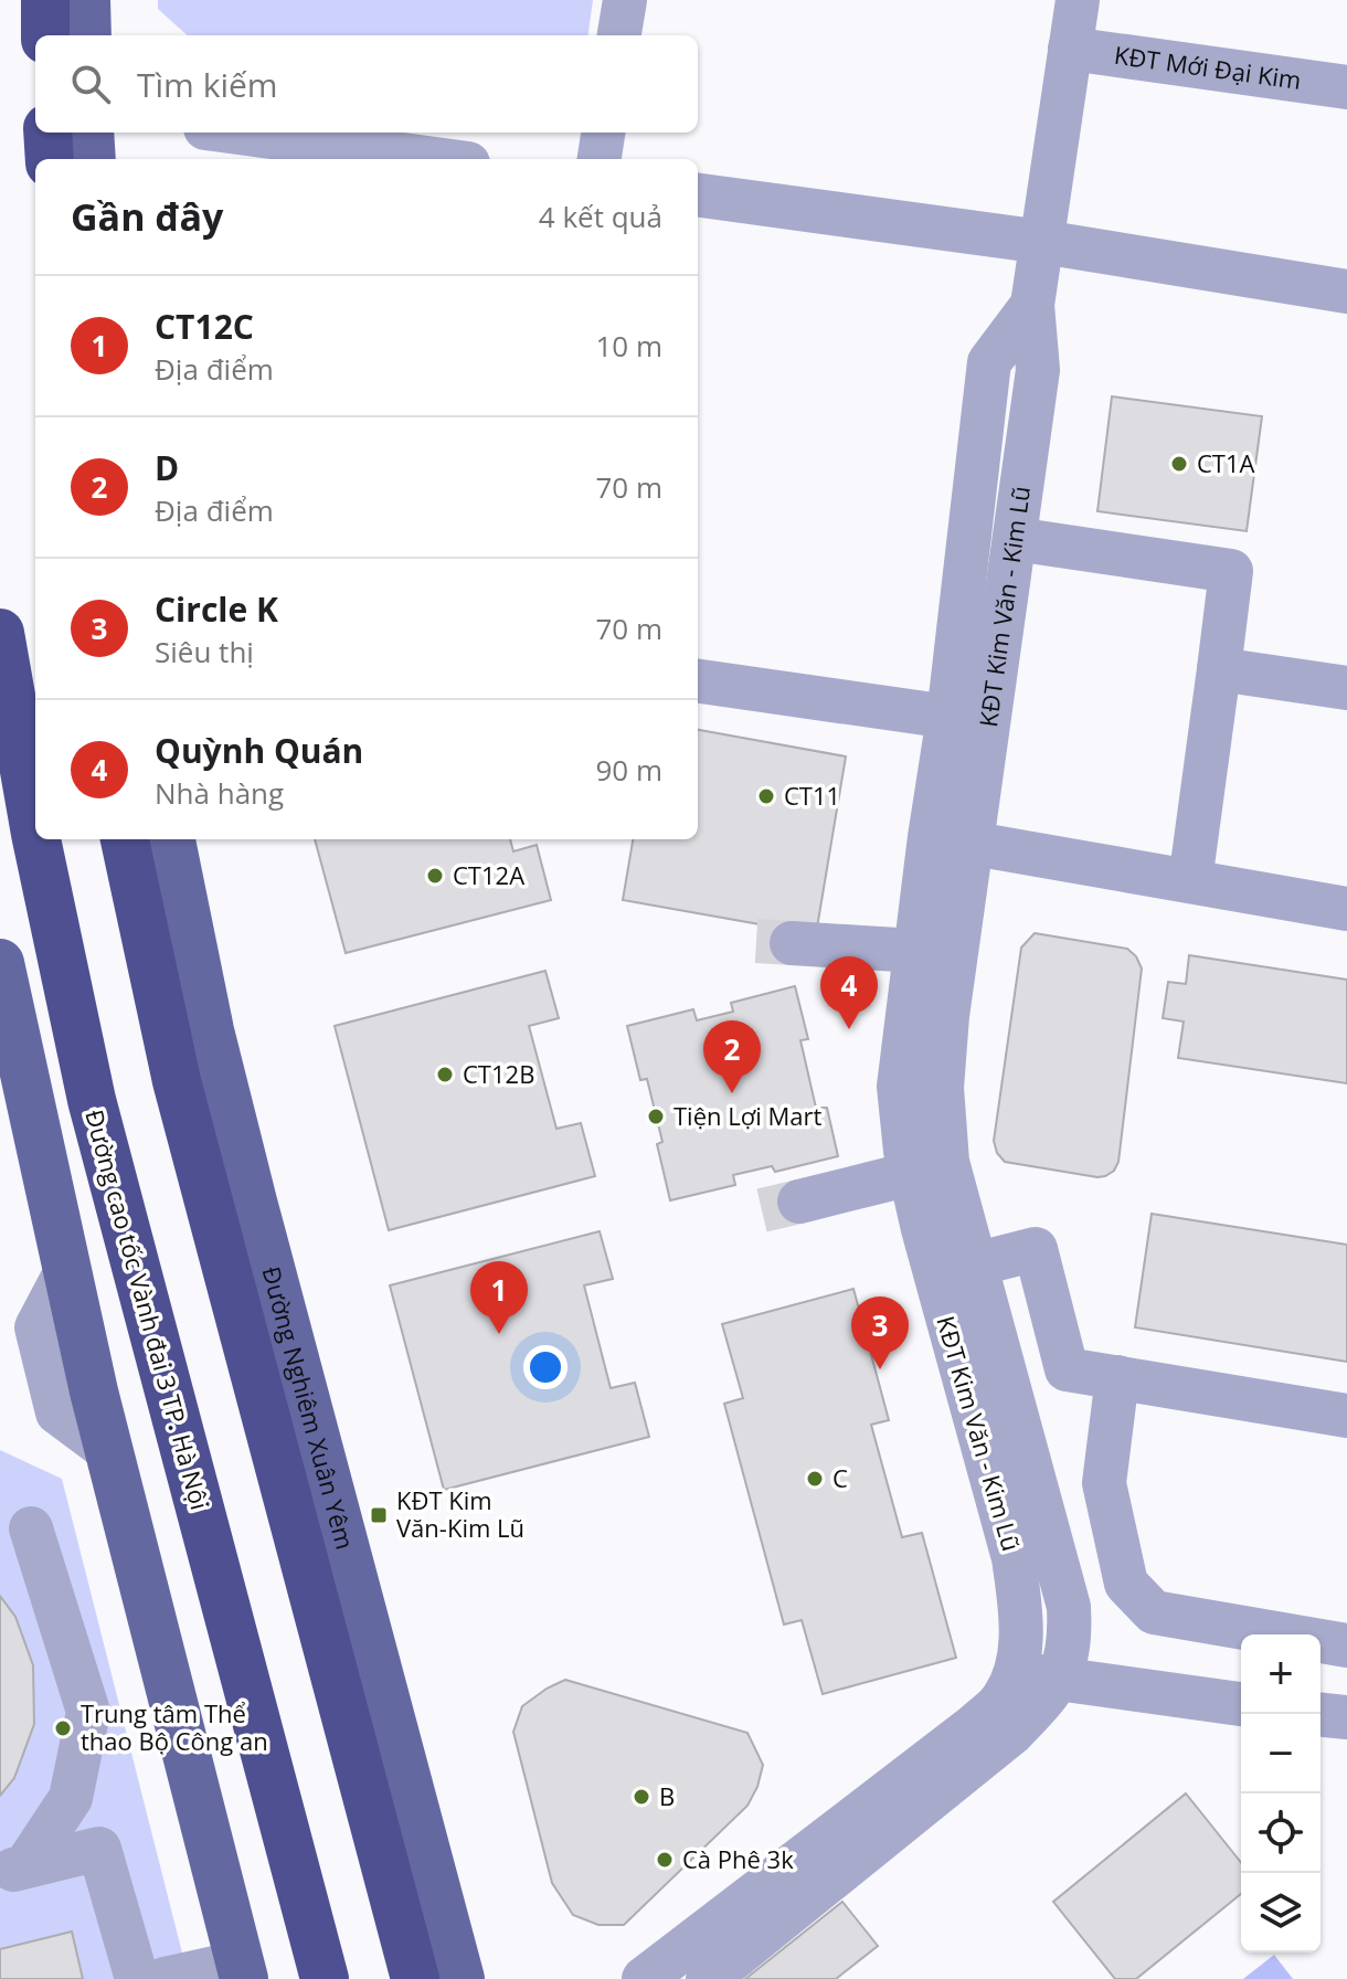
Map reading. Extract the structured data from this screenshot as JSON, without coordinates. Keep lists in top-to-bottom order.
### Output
{
  "streets": {
    "highway": ["Đường cao tốc Vành đai 3 TP. Hà Nội"],
    "main road": ["Đường Nghiêm Xuân Yêm"],
    "street": ["KĐT Mới Đại Kim", "KĐT Kim Văn - Kim Lũ"]
  },
  "places": {
    "other": [
      "CT1A",
      "CT11",
      "CT12A",
      "CT12B",
      "Tiện Lợi Mart",
      "C",
      "Trung tâm Thể thao Bộ Công an",
      "B",
      "Cà Phê 3k"
    ],
    "transit": ["KĐT Kim Văn-Kim Lũ"]
  },
  "page": {
    "search": "Tìm kiếm",
    "heading": ["Gần đây", "4 kết quả"],
    "list": [
      {
        "mark": "1",
        "name": "CT12C",
        "note": "Địa điểm",
        "value": "10 m"
      },
      {
        "mark": "2",
        "name": "D",
        "note": "Địa điểm",
        "value": "70 m"
      },
      {
        "mark": "3",
        "name": "Circle K",
        "note": "Siêu thị",
        "value": "70 m"
      },
      {
        "mark": "4",
        "name": "Quỳnh Quán",
        "note": "Nhà hàng",
        "value": "90 m"
      }
    ],
    "pins": [
      "4",
      "2",
      "1",
      "3"
    ],
    "map_buttons": ["+", "−"]
  }
}
